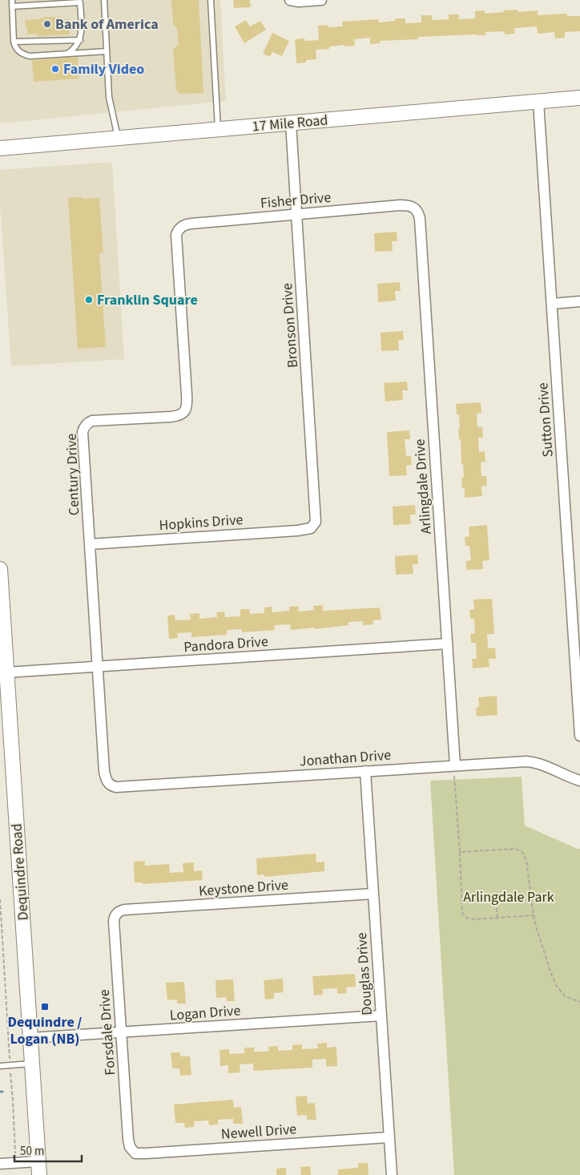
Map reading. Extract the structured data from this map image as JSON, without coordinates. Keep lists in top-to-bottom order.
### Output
{
  "streets": {
    "main road": ["17 Mile Road", "Dequindre Road"],
    "street": [
      "Fisher Drive",
      "Bronson Drive",
      "Sutton Drive",
      "Century Drive",
      "Arlingdale Drive",
      "Hopkins Drive",
      "Pandora Drive",
      "Jonathan Drive",
      "Keystone Drive",
      "Douglas Drive",
      "Logan Drive",
      "Forsdale Drive",
      "Newell Drive"
    ]
  },
  "crossings": [
    ["17 Mile Road", "Bronson Drive"],
    ["17 Mile Road", "Sutton Drive"],
    ["Fisher Drive", "Bronson Drive"],
    ["Fisher Drive", "Century Drive"],
    ["Fisher Drive", "Arlingdale Drive"],
    ["Bronson Drive", "Hopkins Drive"],
    ["Century Drive", "Hopkins Drive"],
    ["Century Drive", "Pandora Drive"],
    ["Century Drive", "Jonathan Drive"],
    ["Arlingdale Drive", "Pandora Drive"],
    ["Arlingdale Drive", "Jonathan Drive"],
    ["Pandora Drive", "Dequindre Road"],
    ["Jonathan Drive", "Douglas Drive"],
    ["Dequindre Road", "Logan Drive"],
    ["Keystone Drive", "Douglas Drive"],
    ["Keystone Drive", "Forsdale Drive"],
    ["Douglas Drive", "Logan Drive"],
    ["Douglas Drive", "Newell Drive"],
    ["Logan Drive", "Forsdale Drive"],
    ["Forsdale Drive", "Newell Drive"]
  ],
  "parks": ["Arlingdale Park"],
  "places": {
    "other": ["Bank of America", "Family Video", "Franklin Square"],
    "transit": ["Dequindre / Logan (NB)"]
  },
  "scale_bar": "50 m"
}
